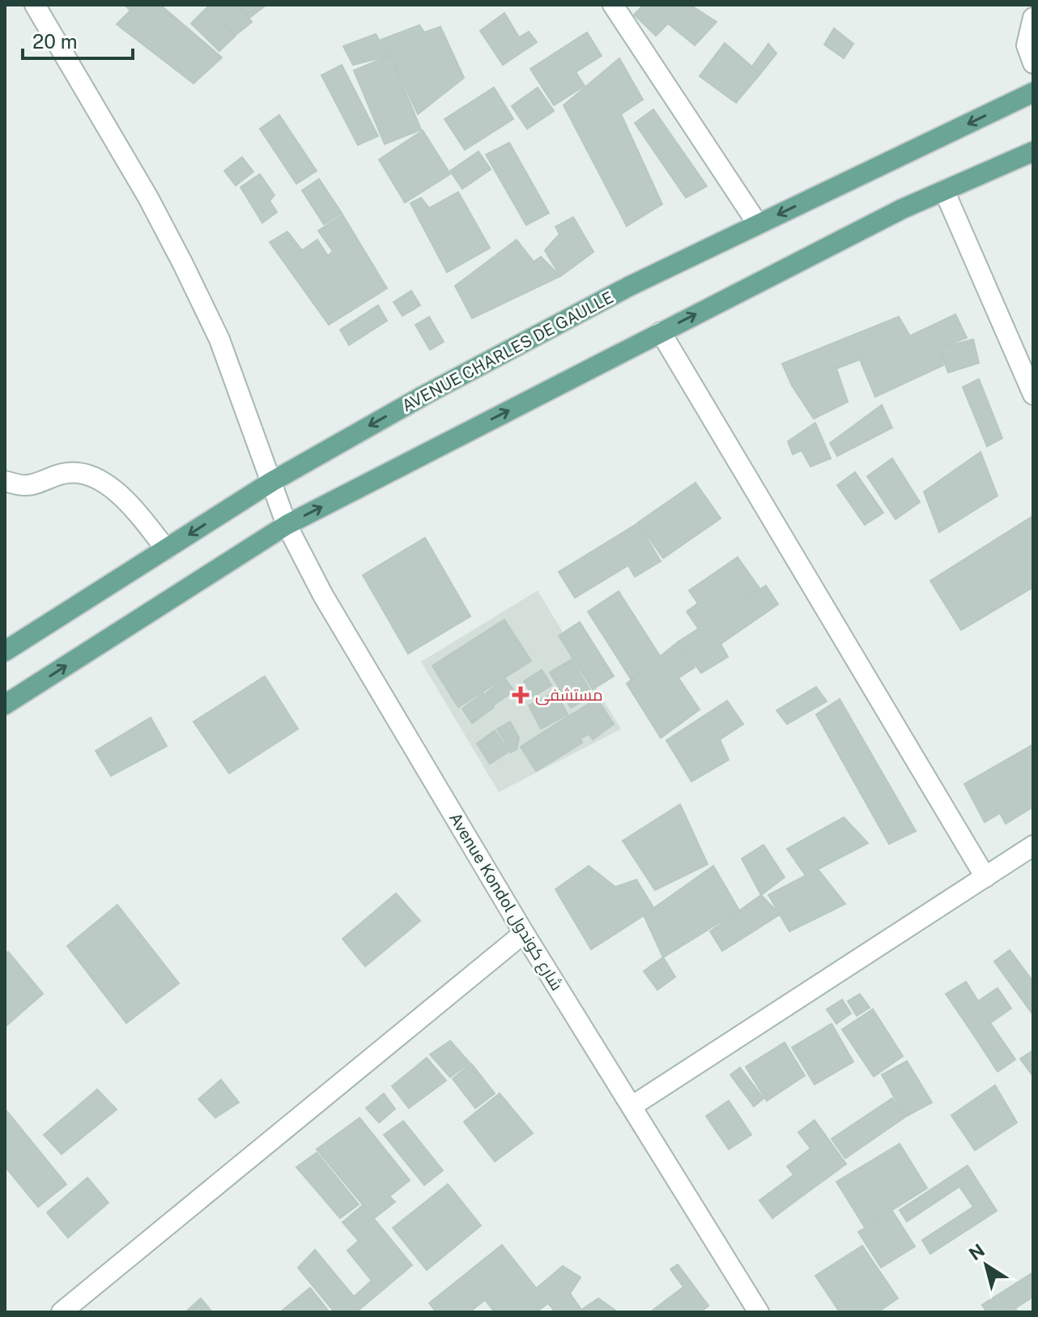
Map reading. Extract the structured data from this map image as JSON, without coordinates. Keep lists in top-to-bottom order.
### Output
{
  "streets": {
    "main road": ["AVENUE CHARLES DE GAULLE"],
    "street": ["Avenue Kondol شارع كوندول"]
  },
  "crossings": [
    ["AVENUE CHARLES DE GAULLE", "Avenue Kondol شارع كوندول"]
  ],
  "places": {
    "health": ["مستشفى"]
  },
  "scale_bar": "20 m",
  "north": "top left"
}
